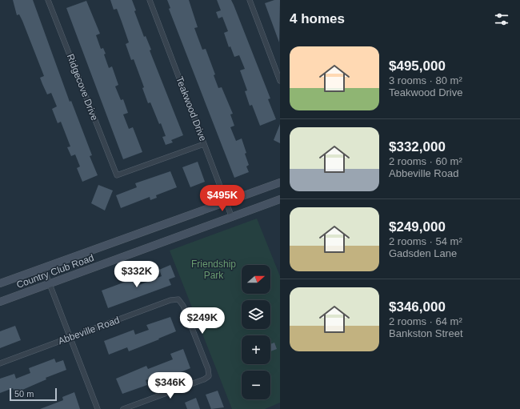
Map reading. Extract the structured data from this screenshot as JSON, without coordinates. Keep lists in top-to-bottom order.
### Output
{
  "streets": {
    "main road": ["Country Club Road"],
    "street": ["Ridgecove Drive", "Teakwood Drive", "Abbeville Road"]
  },
  "crossings": [
    ["Ridgecove Drive", "Teakwood Drive"],
    ["Teakwood Drive", "Country Club Road"]
  ],
  "parks": ["Friendship Park"],
  "scale_bar": "50 m",
  "north": "right",
  "page": {
    "heading": "4 homes",
    "list": [
      {
        "name": "$495,000",
        "note": "3 rooms · 80 m² · Teakwood Drive"
      },
      {
        "name": "$332,000",
        "note": "2 rooms · 60 m² · Abbeville Road"
      },
      {
        "name": "$249,000",
        "note": "2 rooms · 54 m² · Gadsden Lane"
      },
      {
        "name": "$346,000",
        "note": "2 rooms · 64 m² · Bankston Street"
      }
    ],
    "price": [
      "$495K",
      "$332K",
      "$249K",
      "$346K"
    ],
    "map_buttons": ["+", "−"],
    "scale": "50 m"
  }
}
